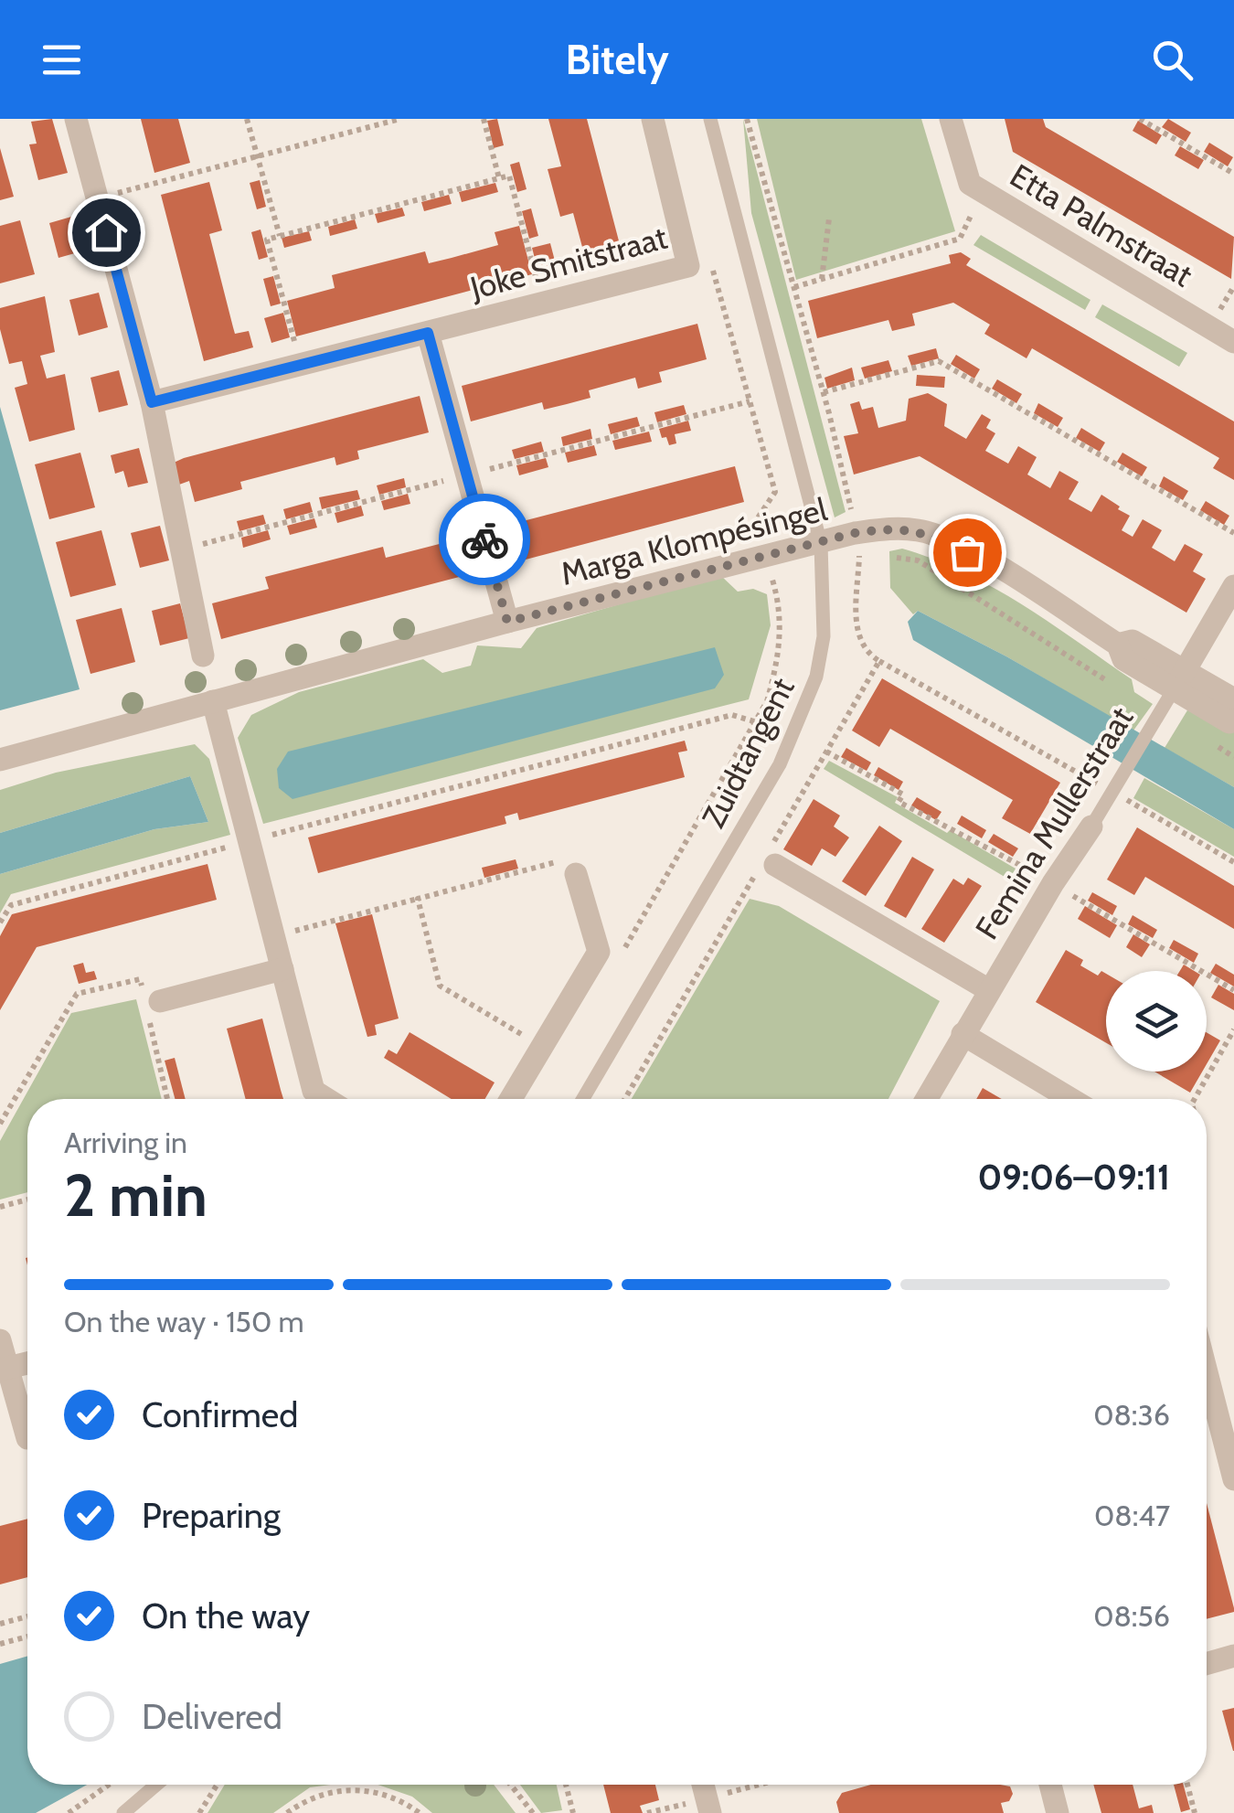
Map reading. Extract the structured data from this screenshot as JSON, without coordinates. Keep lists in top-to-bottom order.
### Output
{
  "streets": {
    "street": [
      "Etta Palmstraat",
      "Joke Smitstraat",
      "Marga Klompésingel",
      "Femina Mullerstraat"
    ],
    "lane": ["Zuidtangent"]
  },
  "crossings": [
    ["Marga Klompésingel", "Zuidtangent"],
    ["Marga Klompésingel", "Femina Mullerstraat"]
  ],
  "page": {
    "header": "Bitely",
    "heading": ["2 min", "Arriving in", "09:06–09:11"],
    "bar": "On the way · 150 m",
    "list": [
      ["Confirmed", "08:36"],
      ["Preparing", "08:47"],
      ["On the way", "08:56"],
      "Delivered"
    ]
  }
}
